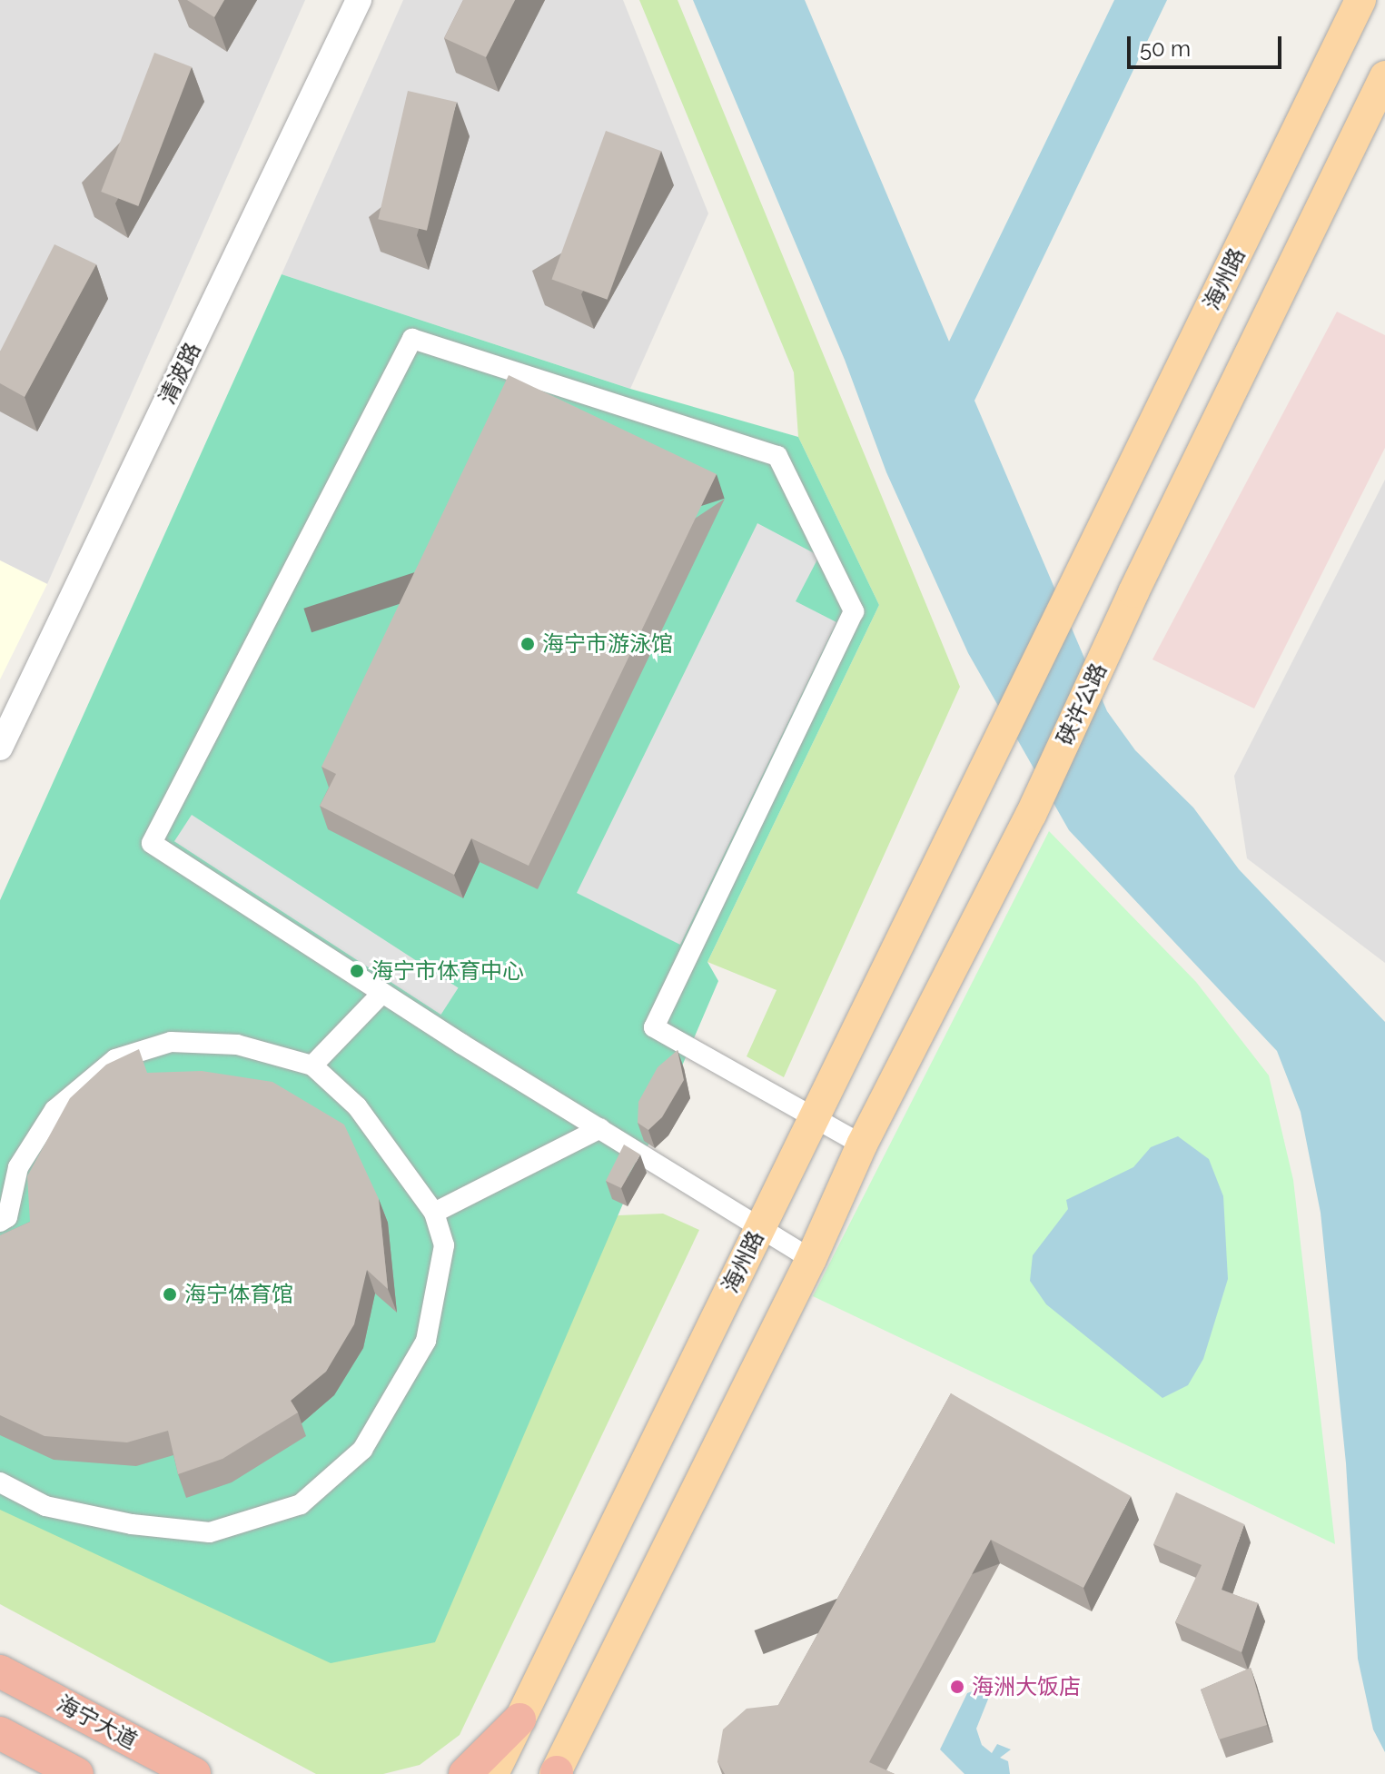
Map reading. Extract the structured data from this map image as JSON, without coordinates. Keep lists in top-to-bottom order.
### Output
{
  "streets": {
    "highway": ["海宁大道"],
    "main road": ["海州路", "硖许公路"],
    "street": ["清波路"]
  },
  "places": [
    "海宁市游泳馆",
    "海宁市体育中心",
    "海宁体育馆",
    "海洲大饭店"
  ],
  "scale_bar": "50 m"
}
